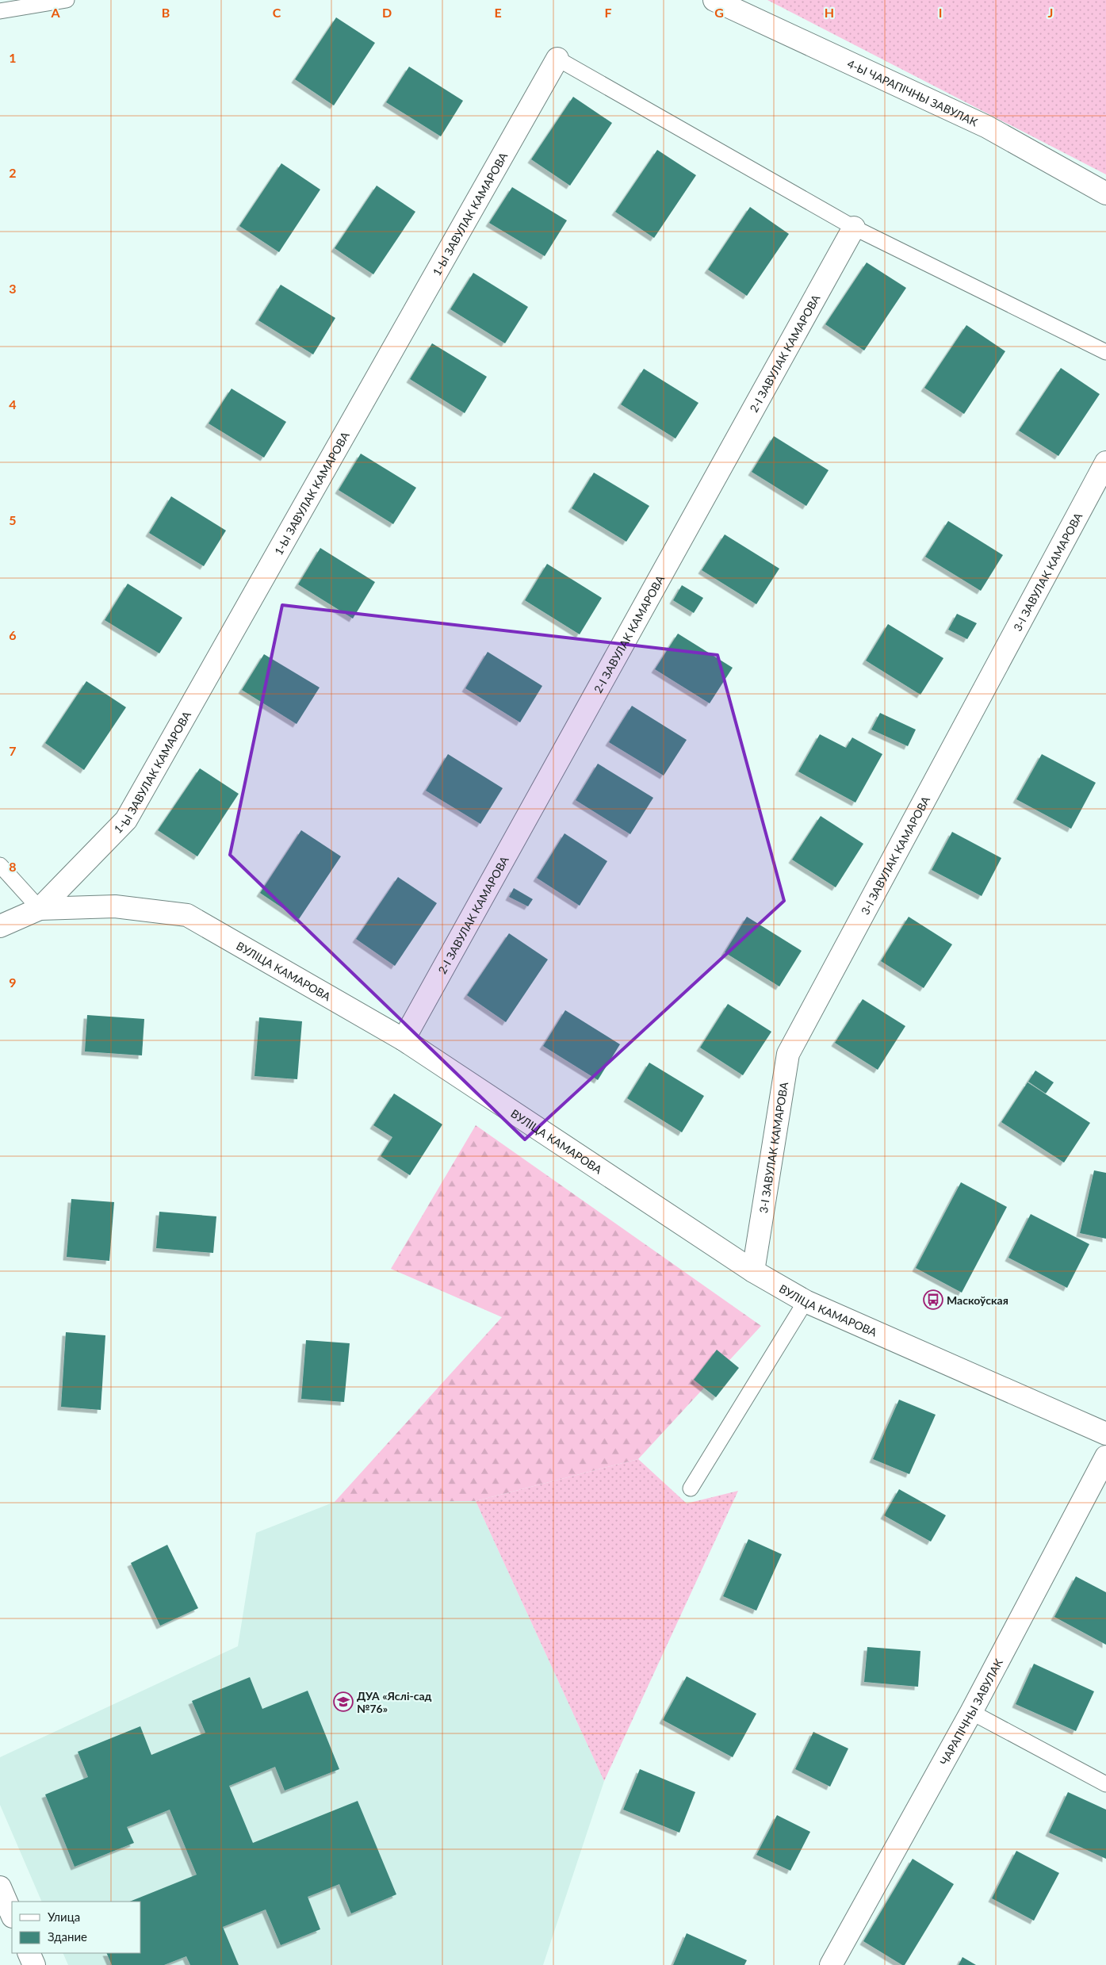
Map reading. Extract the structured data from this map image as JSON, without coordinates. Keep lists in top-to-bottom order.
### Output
{
  "streets": {
    "street": [
      "4-Ы ЧАРАПІЧНЫ ЗАВУЛАК",
      "1-Ы ЗАВУЛАК КАМАРОВА",
      "2-І ЗАВУЛАК КАМАРОВА",
      "3-І ЗАВУЛАК КАМАРОВА",
      "ВУЛІЦА КАМАРОВА",
      "ЧАРАПІЧНЫ ЗАВУЛАК"
    ]
  },
  "crossings": [
    ["1-Ы ЗАВУЛАК КАМАРОВА", "ВУЛІЦА КАМАРОВА"],
    ["2-І ЗАВУЛАК КАМАРОВА", "ВУЛІЦА КАМАРОВА"],
    ["3-І ЗАВУЛАК КАМАРОВА", "ВУЛІЦА КАМАРОВА"]
  ],
  "places": {
    "bus stop": ["Маскоўская"],
    "school or university": ["ДУА «Яслі-сад №76»"]
  },
  "legend": ["Улица", "Здание"],
  "grid": {
    "columns": [
      "A",
      "B",
      "C",
      "D",
      "E",
      "F",
      "G",
      "H",
      "I",
      "J"
    ],
    "rows": [
      "1",
      "2",
      "3",
      "4",
      "5",
      "6",
      "7",
      "8",
      "9"
    ]
  }
}
